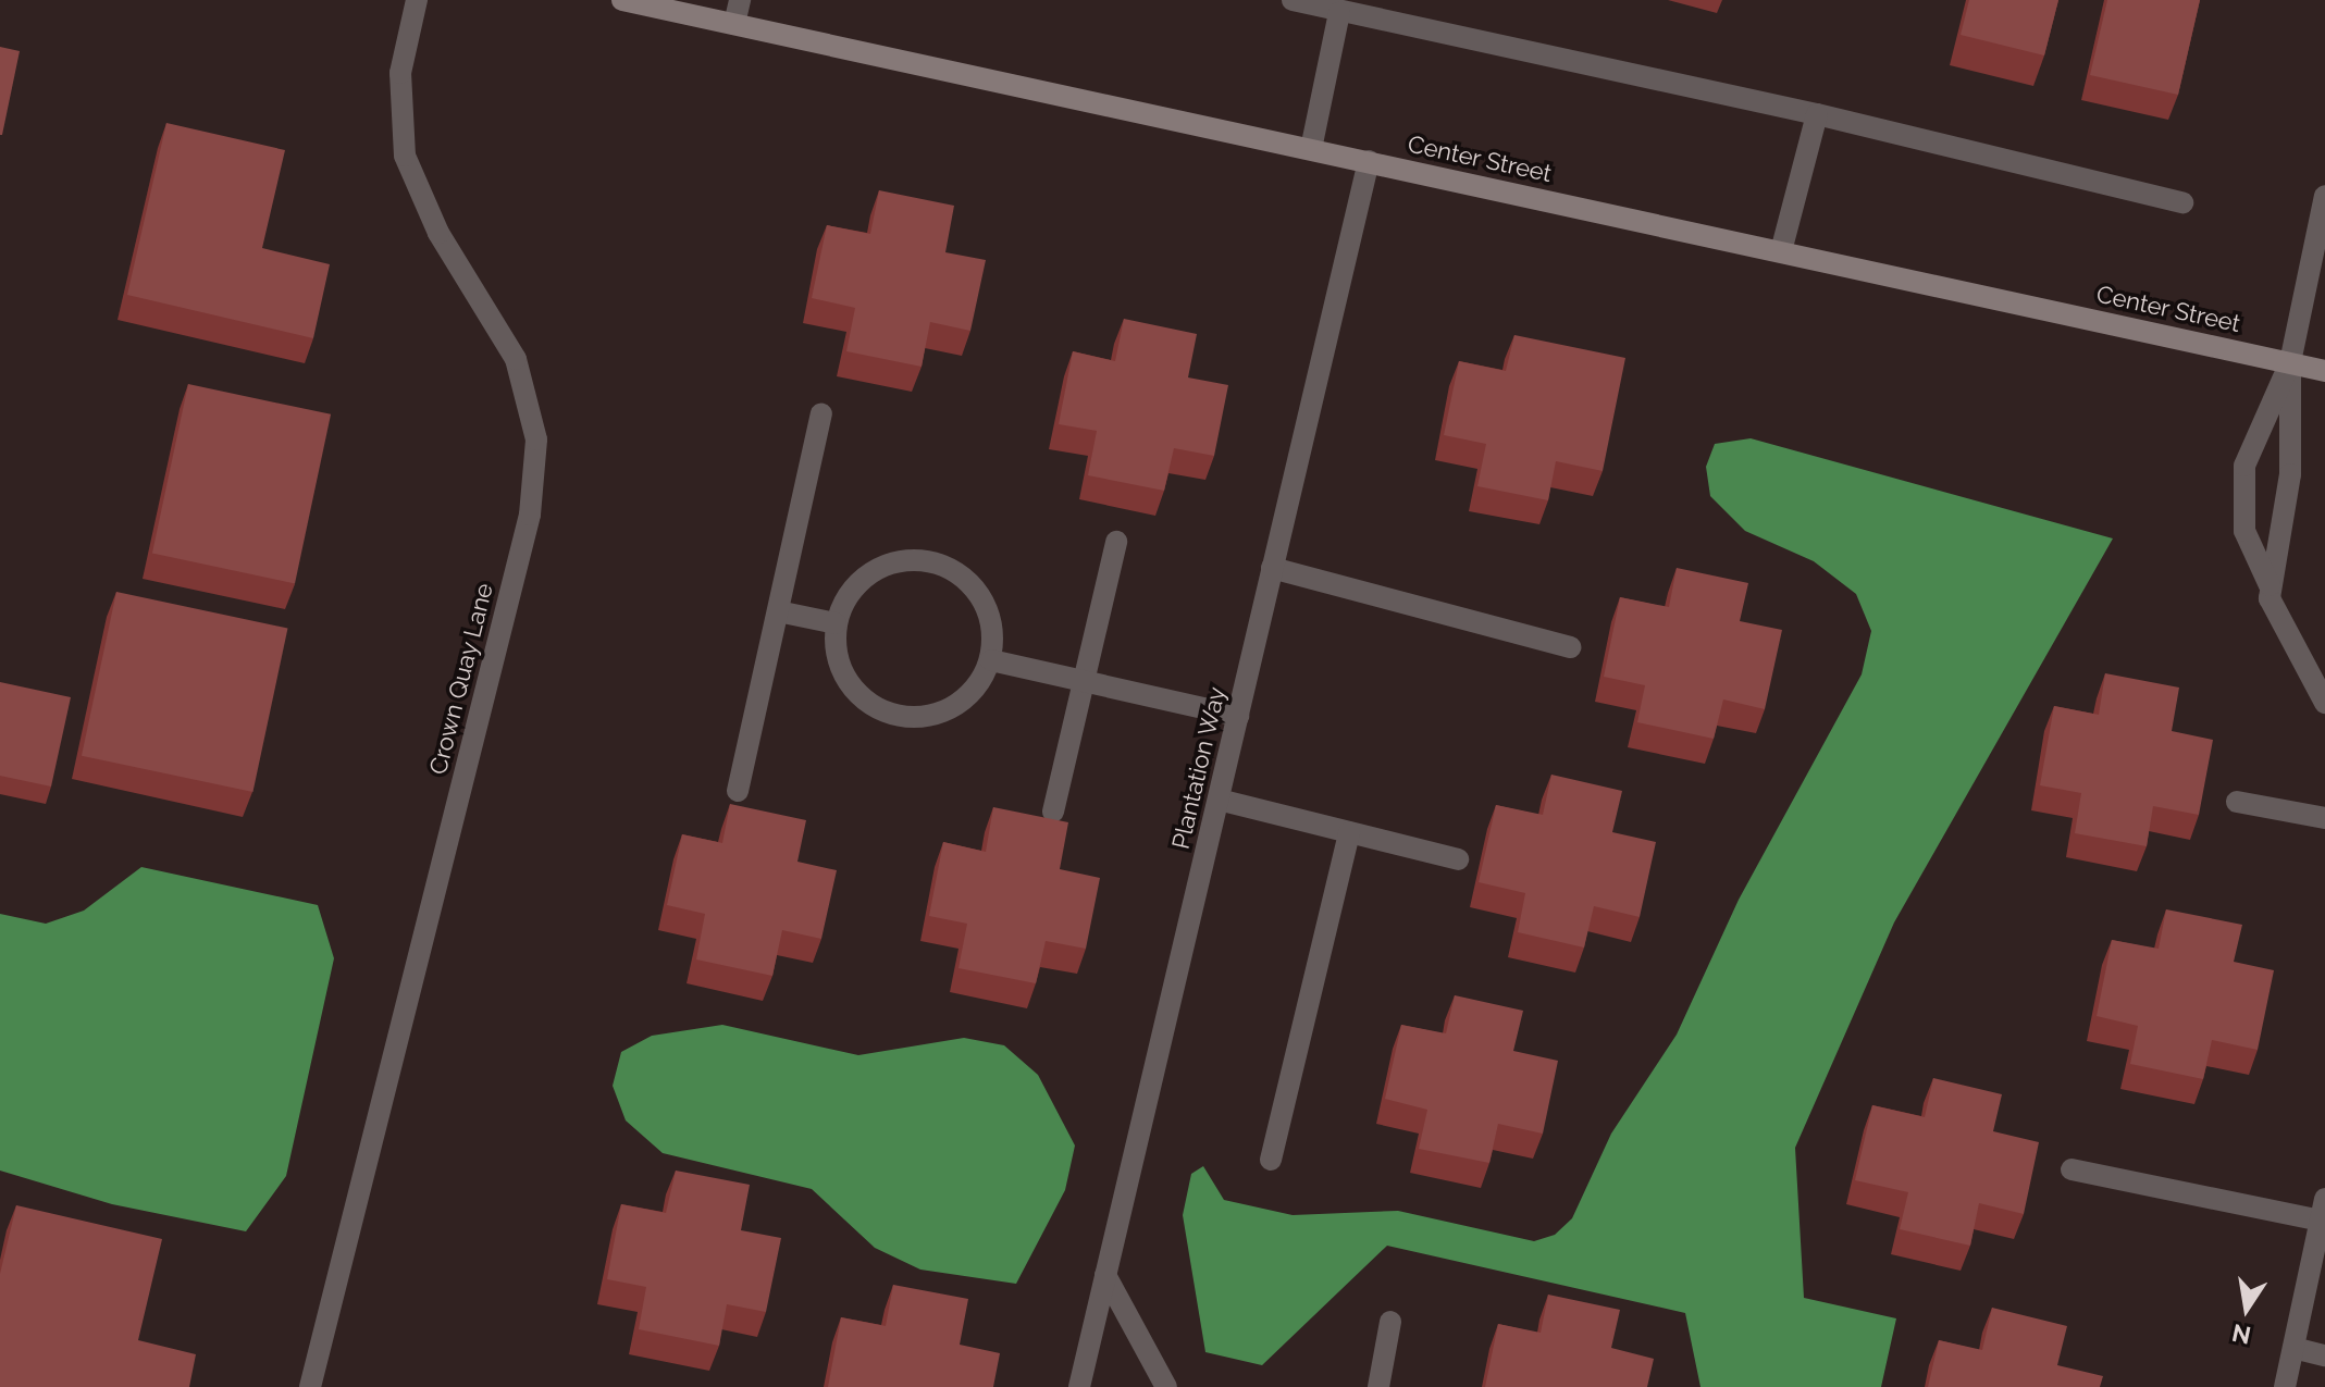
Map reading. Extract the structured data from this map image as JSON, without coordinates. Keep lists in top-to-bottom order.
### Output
{
  "streets": {
    "street": ["Center Street", "Crown Quay Lane", "Plantation Way"]
  },
  "crossings": [
    ["Center Street", "Plantation Way"]
  ],
  "north": "bottom"
}
